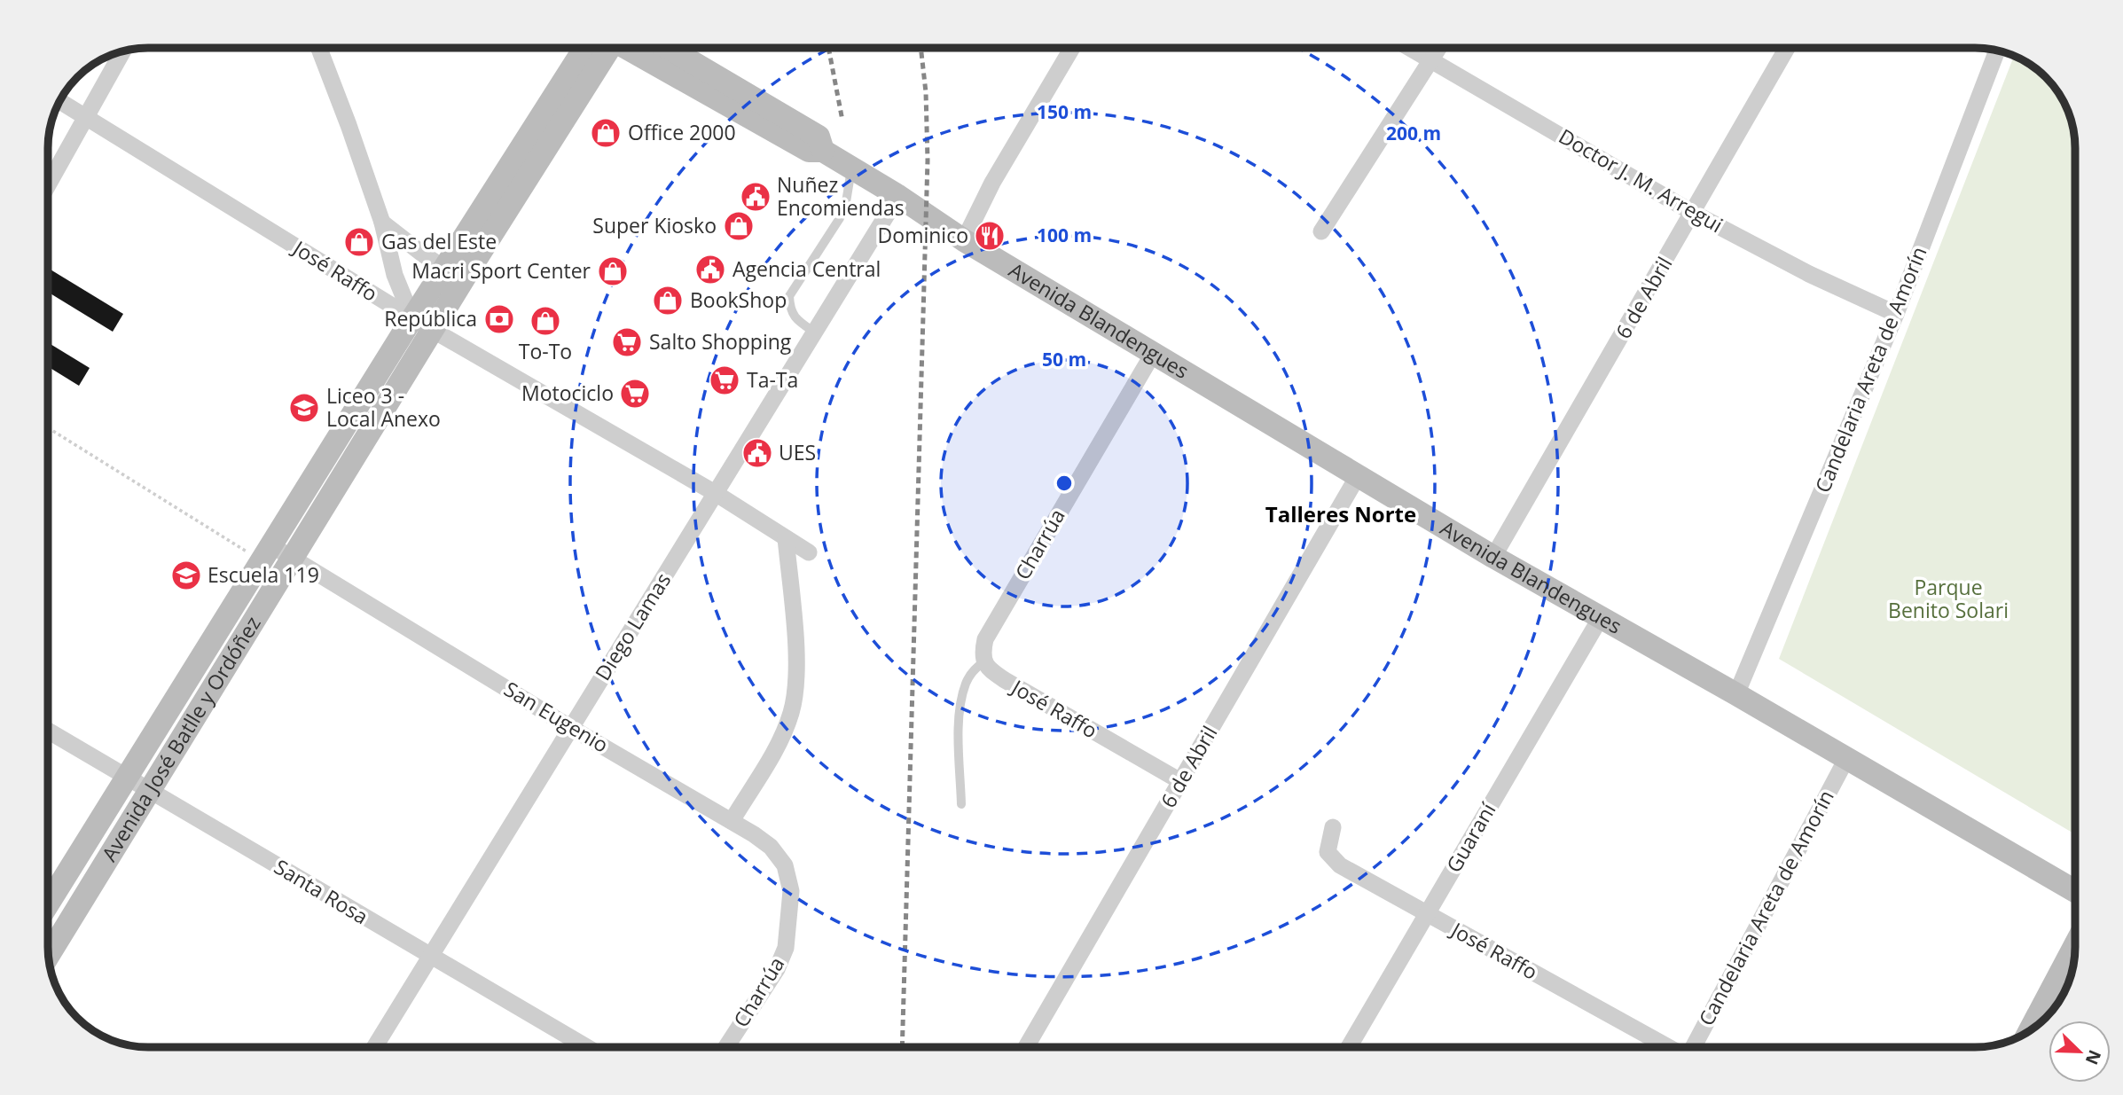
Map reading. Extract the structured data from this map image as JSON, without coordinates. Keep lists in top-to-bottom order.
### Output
{
  "streets": {
    "street": [
      "Doctor J. M. Arregui",
      "José Raffo",
      "6 de Abril",
      "Avenida Blandengues",
      "Candelaria Areta de Amorín",
      "Charrúa",
      "Diego Lamas",
      "San Eugenio",
      "Avenida José Batlle y Ordóñez",
      "Guaraní",
      "Santa Rosa"
    ]
  },
  "crossings": [
    ["Doctor J. M. Arregui", "6 de Abril"],
    ["Doctor J. M. Arregui", "Candelaria Areta de Amorín"],
    ["José Raffo", "6 de Abril"],
    ["José Raffo", "Charrúa"],
    ["José Raffo", "Diego Lamas"],
    ["José Raffo", "Avenida José Batlle y Ordóñez"],
    ["José Raffo", "Guaraní"],
    ["6 de Abril", "Avenida Blandengues"],
    ["Avenida Blandengues", "Candelaria Areta de Amorín"],
    ["Avenida Blandengues", "Charrúa"],
    ["Avenida Blandengues", "Diego Lamas"],
    ["Avenida Blandengues", "Guaraní"],
    ["Charrúa", "San Eugenio"],
    ["Diego Lamas", "San Eugenio"],
    ["Diego Lamas", "Santa Rosa"],
    ["San Eugenio", "Avenida José Batlle y Ordóñez"],
    ["Avenida José Batlle y Ordóñez", "Santa Rosa"]
  ],
  "districts": ["Talleres Norte"],
  "parks": ["Parque Benito Solari"],
  "places": {
    "shop": [
      "Office 2000",
      "Super Kiosko",
      "Gas del Este",
      "Macri Sport Center",
      "BookShop",
      "To-To"
    ],
    "public building": ["Nuñez Encomiendas", "Agencia Central", "UES"],
    "restaurant": ["Dominico"],
    "bank": ["República"],
    "supermarket": ["Salto Shopping", "Ta-Ta", "Motociclo"],
    "school or university": ["Liceo 3 - Local Anexo", "Escuela 119"]
  },
  "north": "bottom right",
  "rings": [
    "150 m",
    "200 m",
    "100 m",
    "50 m"
  ]
}
